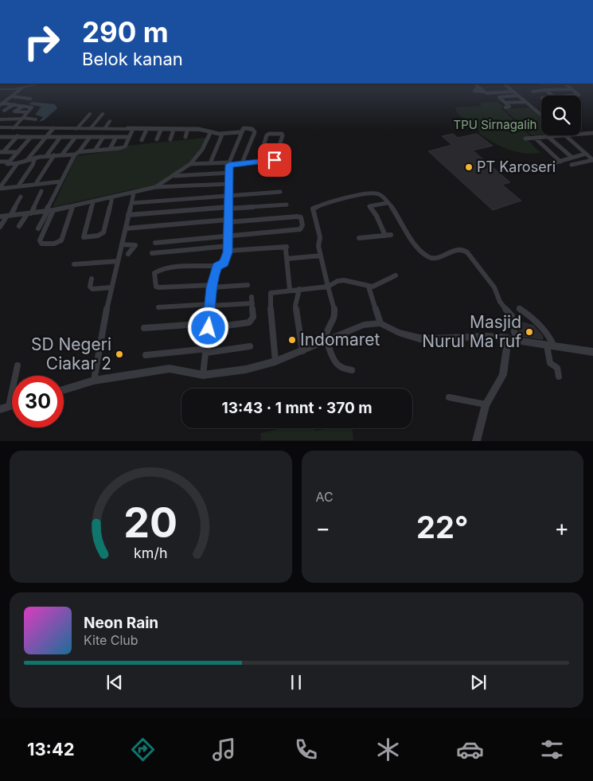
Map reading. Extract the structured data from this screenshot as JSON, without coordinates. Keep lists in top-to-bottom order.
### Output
{
  "parks": ["TPU Sirnagalih"],
  "places": [
    "PT Karoseri",
    "Masjid Nurul Ma'ruf",
    "Indomaret",
    "SD Negeri Ciakar 2"
  ],
  "page": {
    "turn": ["290 m", "Belok kanan"],
    "limit": "30",
    "trip": "13:43 · 1 mnt · 370 m",
    "tile": "AC",
    "heat": ["−", "22°", "+"],
    "song": ["Neon Rain", "Kite Club"],
    "tabs": "13:42",
    "gauge": ["20", "km/h"]
  }
}
